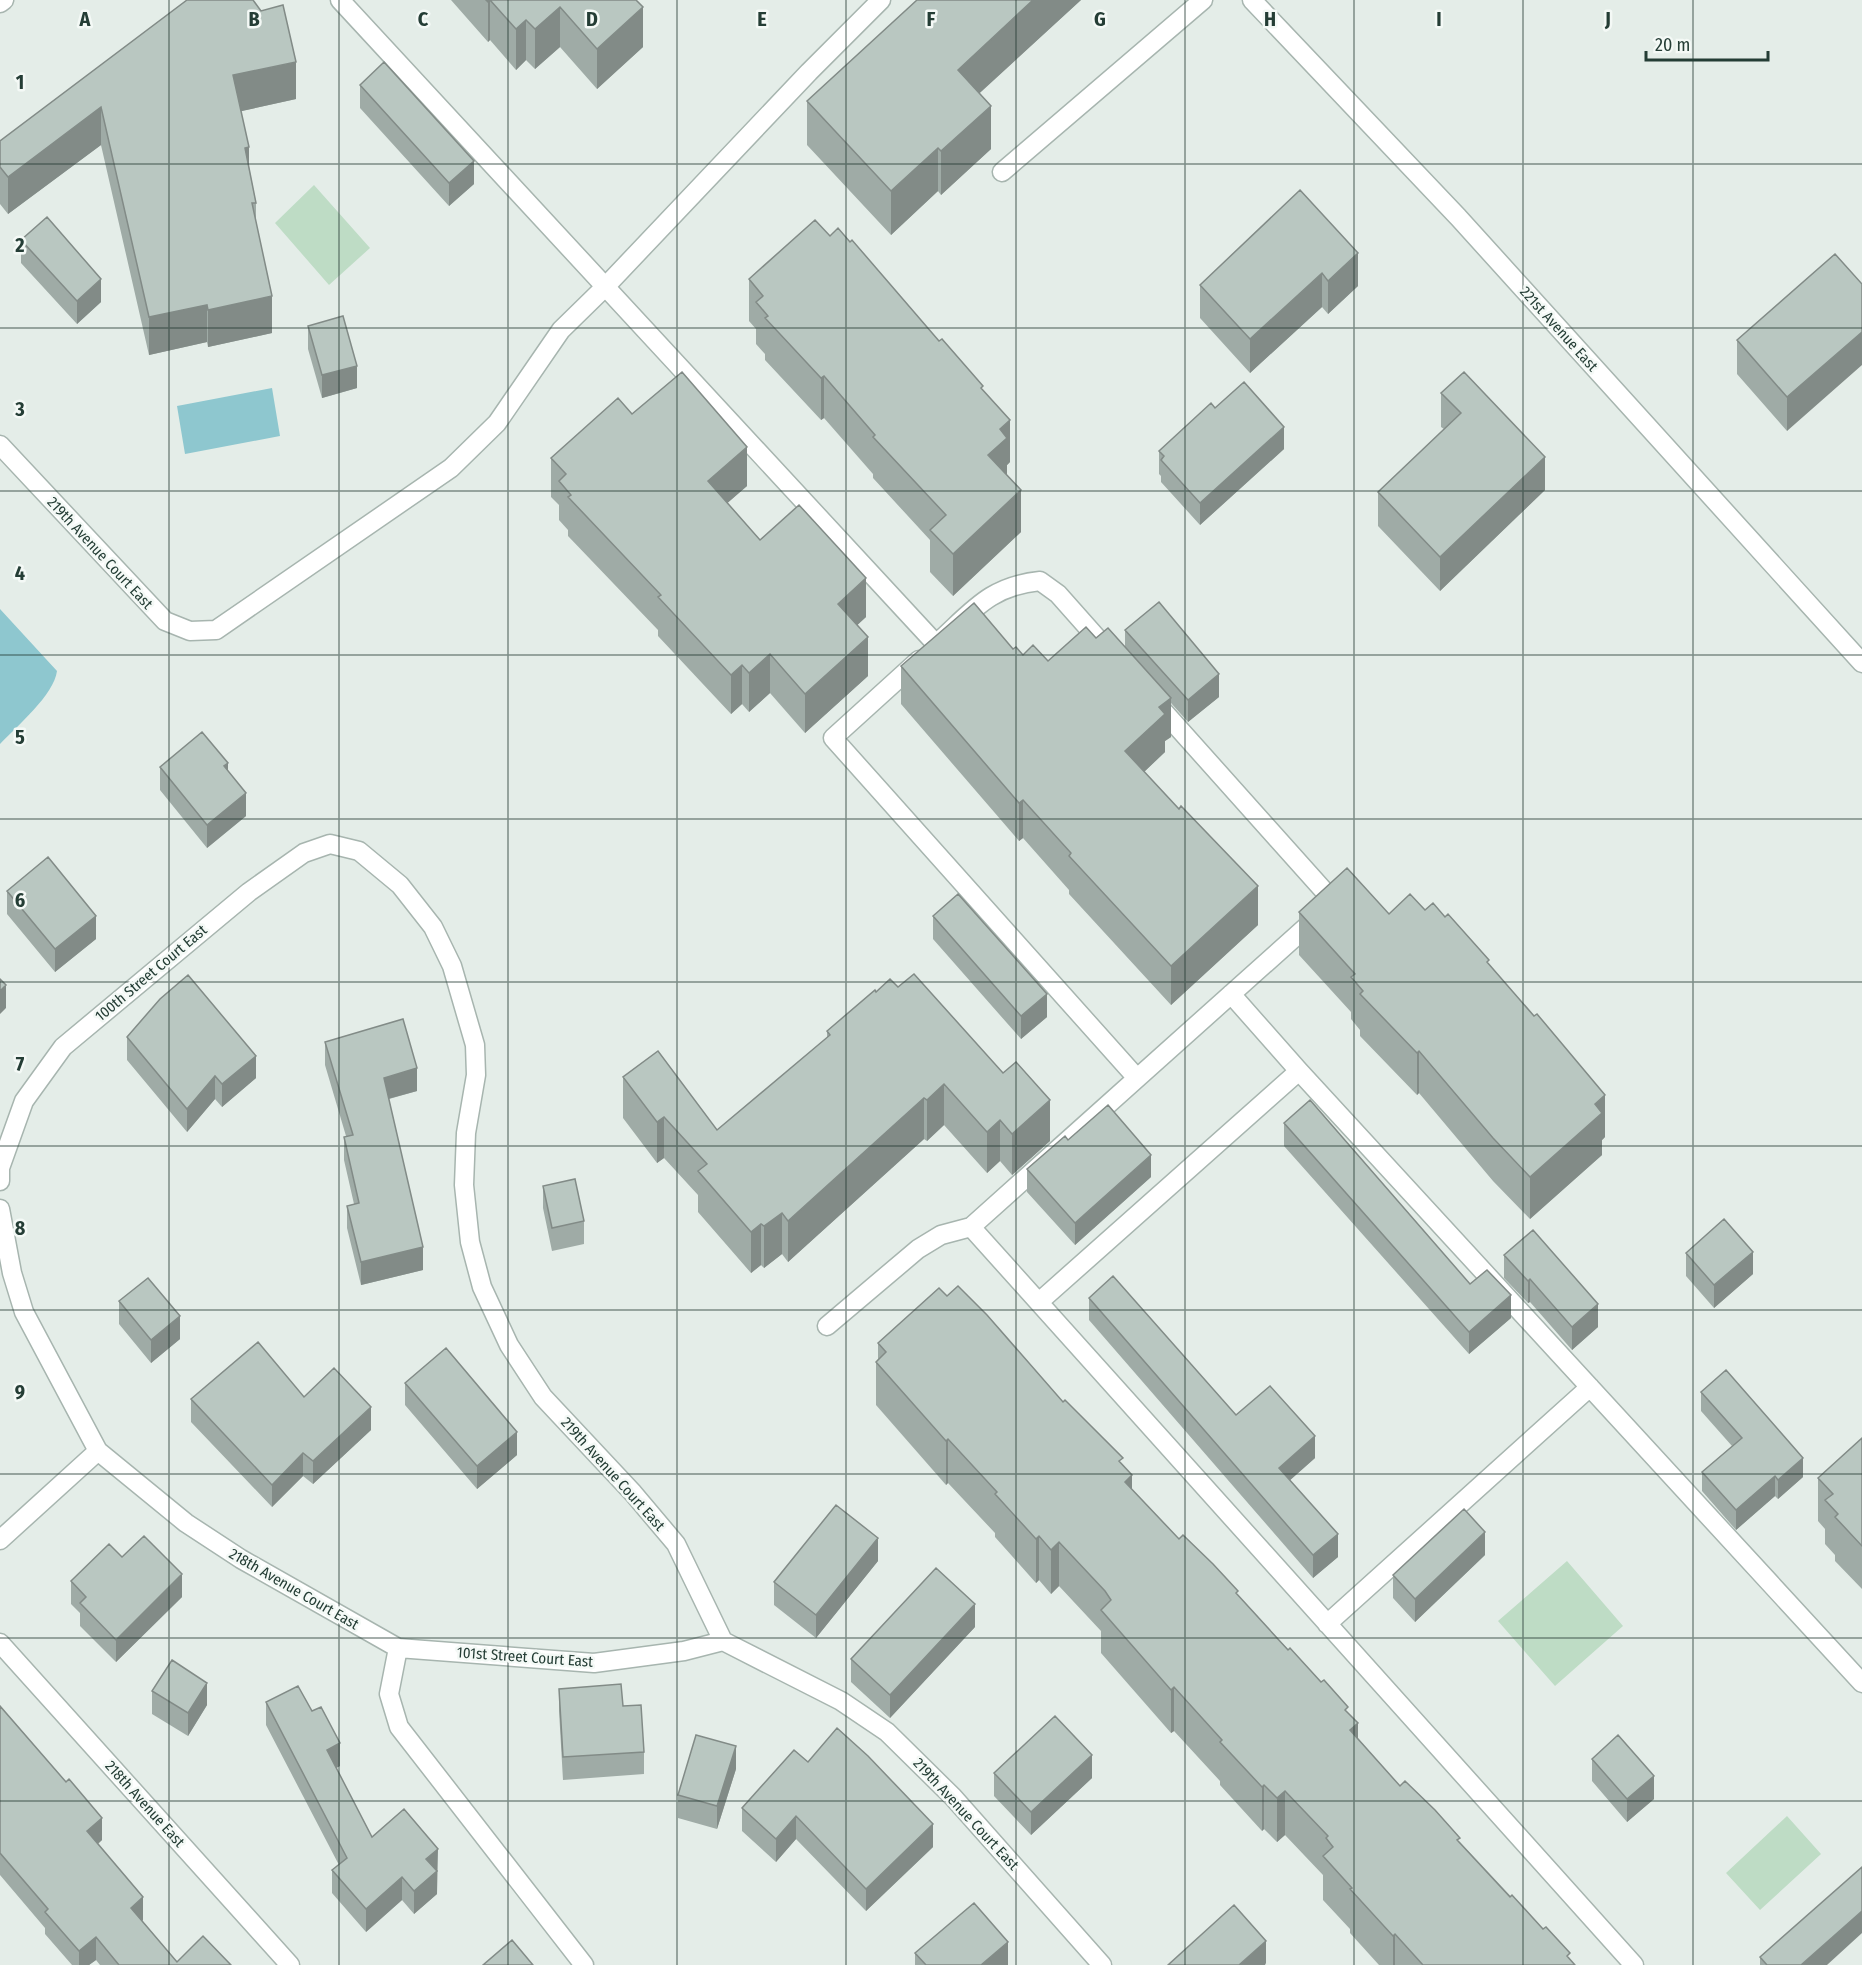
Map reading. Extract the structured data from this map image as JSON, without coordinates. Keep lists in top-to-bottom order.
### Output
{
  "streets": {
    "street": [
      "221st Avenue East",
      "219th Avenue Court East",
      "100th Street Court East",
      "218th Avenue Court East",
      "101st Street Court East",
      "218th Avenue East"
    ]
  },
  "crossings": [
    ["219th Avenue Court East", "100th Street Court East"],
    ["219th Avenue Court East", "101st Street Court East"],
    ["218th Avenue Court East", "101st Street Court East"]
  ],
  "scale_bar": "20 m",
  "grid": {
    "columns": [
      "A",
      "B",
      "C",
      "D",
      "E",
      "F",
      "G",
      "H",
      "I",
      "J"
    ],
    "rows": [
      "1",
      "2",
      "3",
      "4",
      "5",
      "6",
      "7",
      "8",
      "9"
    ]
  }
}
